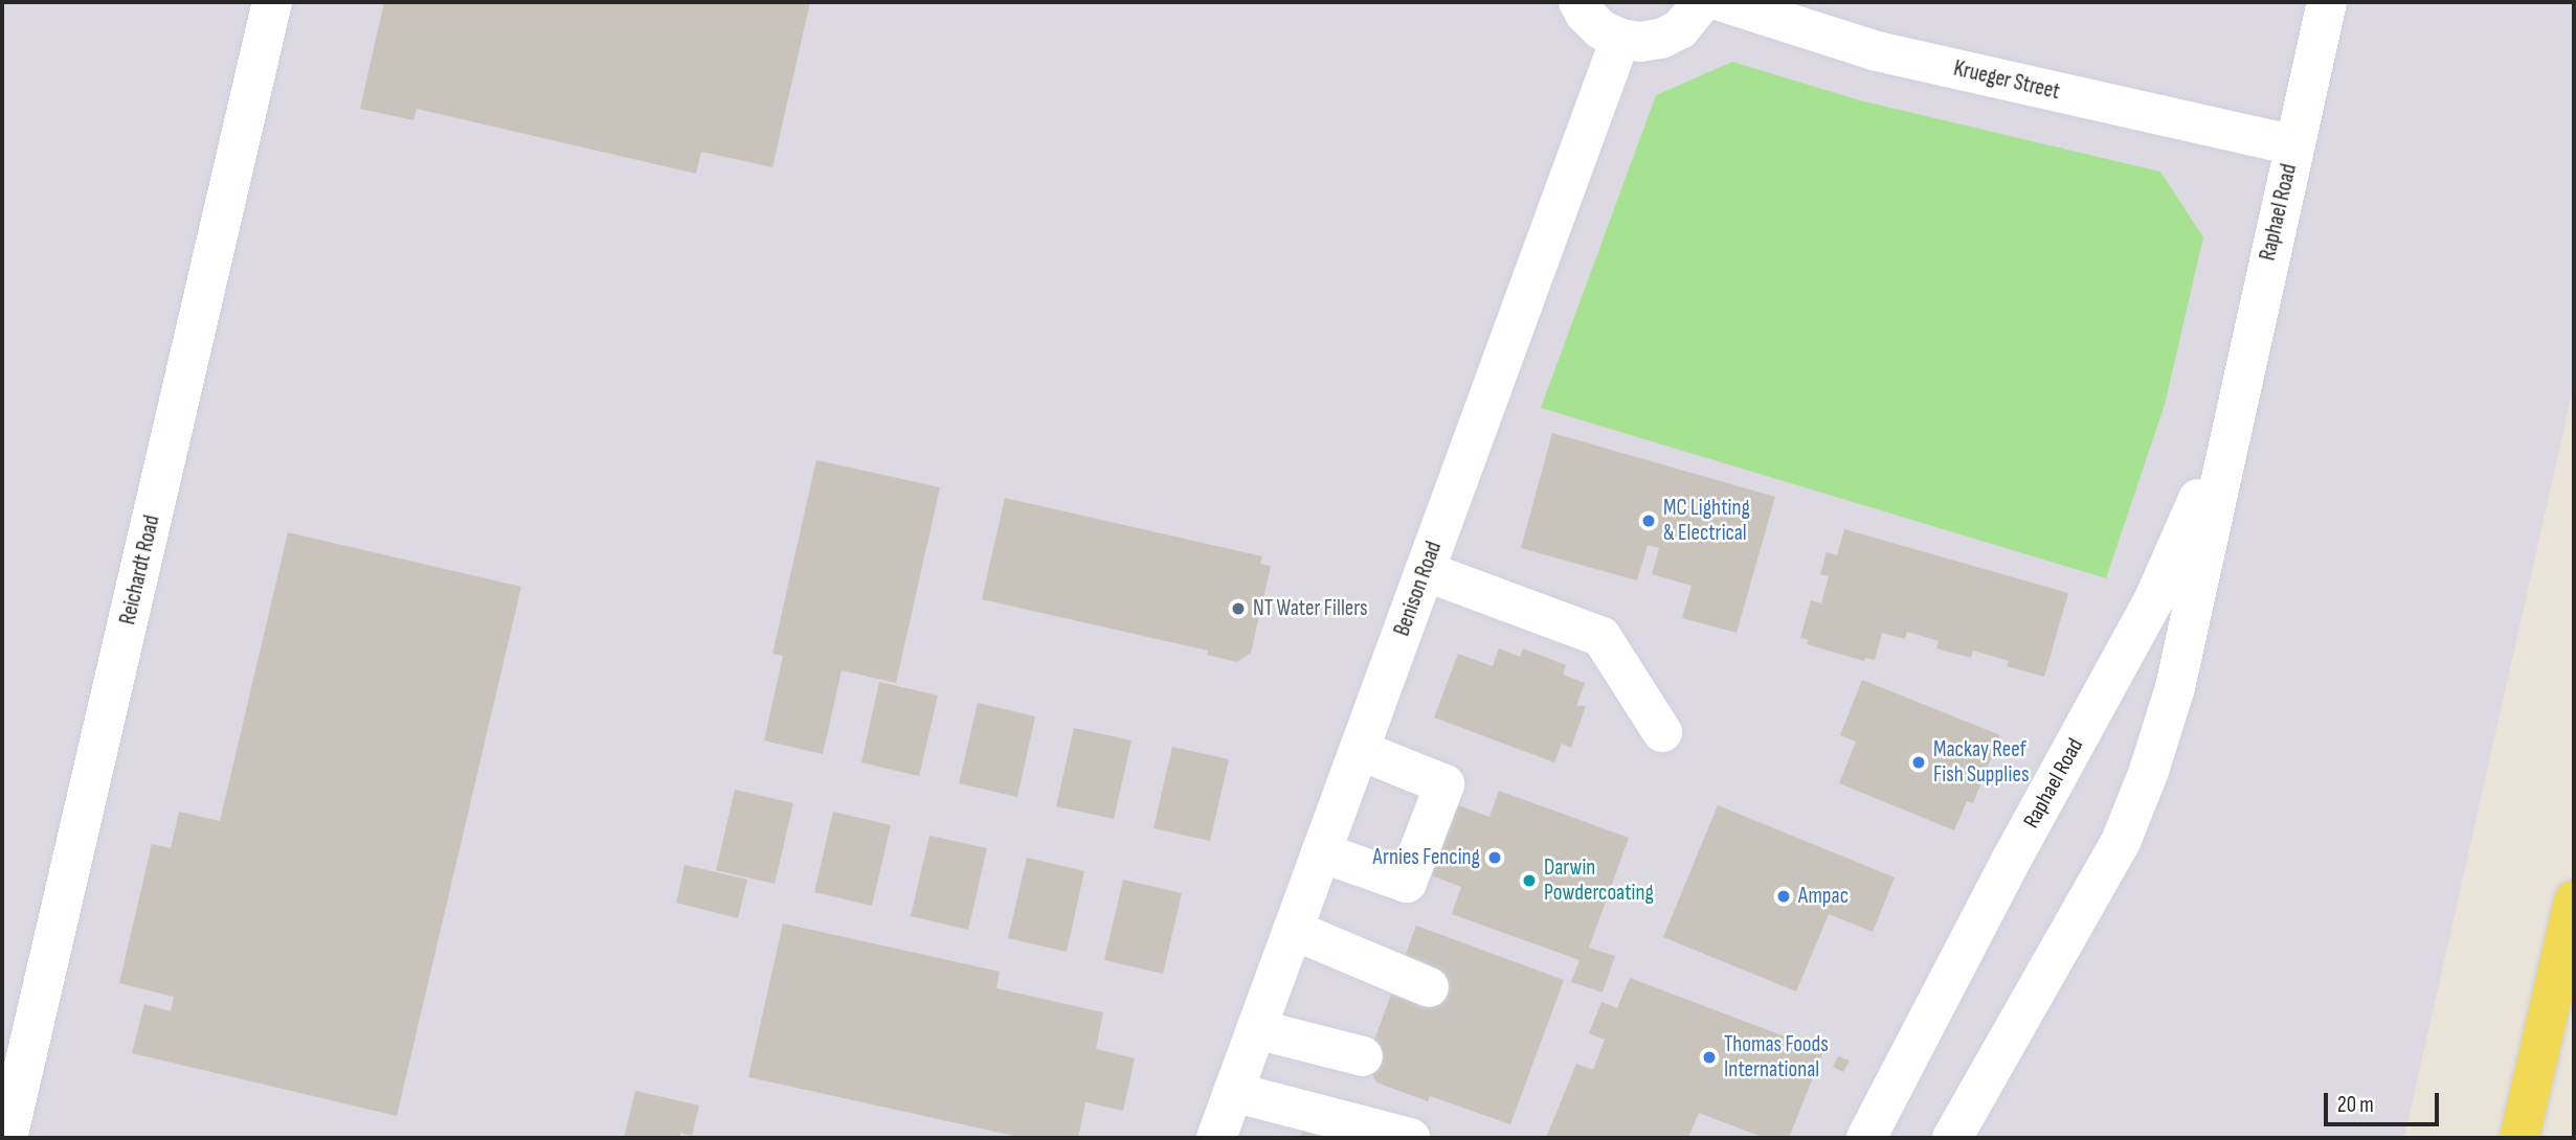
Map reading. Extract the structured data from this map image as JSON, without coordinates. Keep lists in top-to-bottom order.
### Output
{
  "streets": {
    "street": [
      "Krueger Street",
      "Raphael Road",
      "Reichardt Road",
      "Benison Road"
    ]
  },
  "crossings": [
    ["Krueger Street", "Raphael Road"]
  ],
  "places": [
    "MC Lighting & Electrical",
    "NT Water Fillers",
    "Mackay Reef Fish Supplies",
    "Arnies Fencing",
    "Darwin Powdercoating",
    "Ampac",
    "Thomas Foods International"
  ],
  "scale_bar": "20 m"
}
